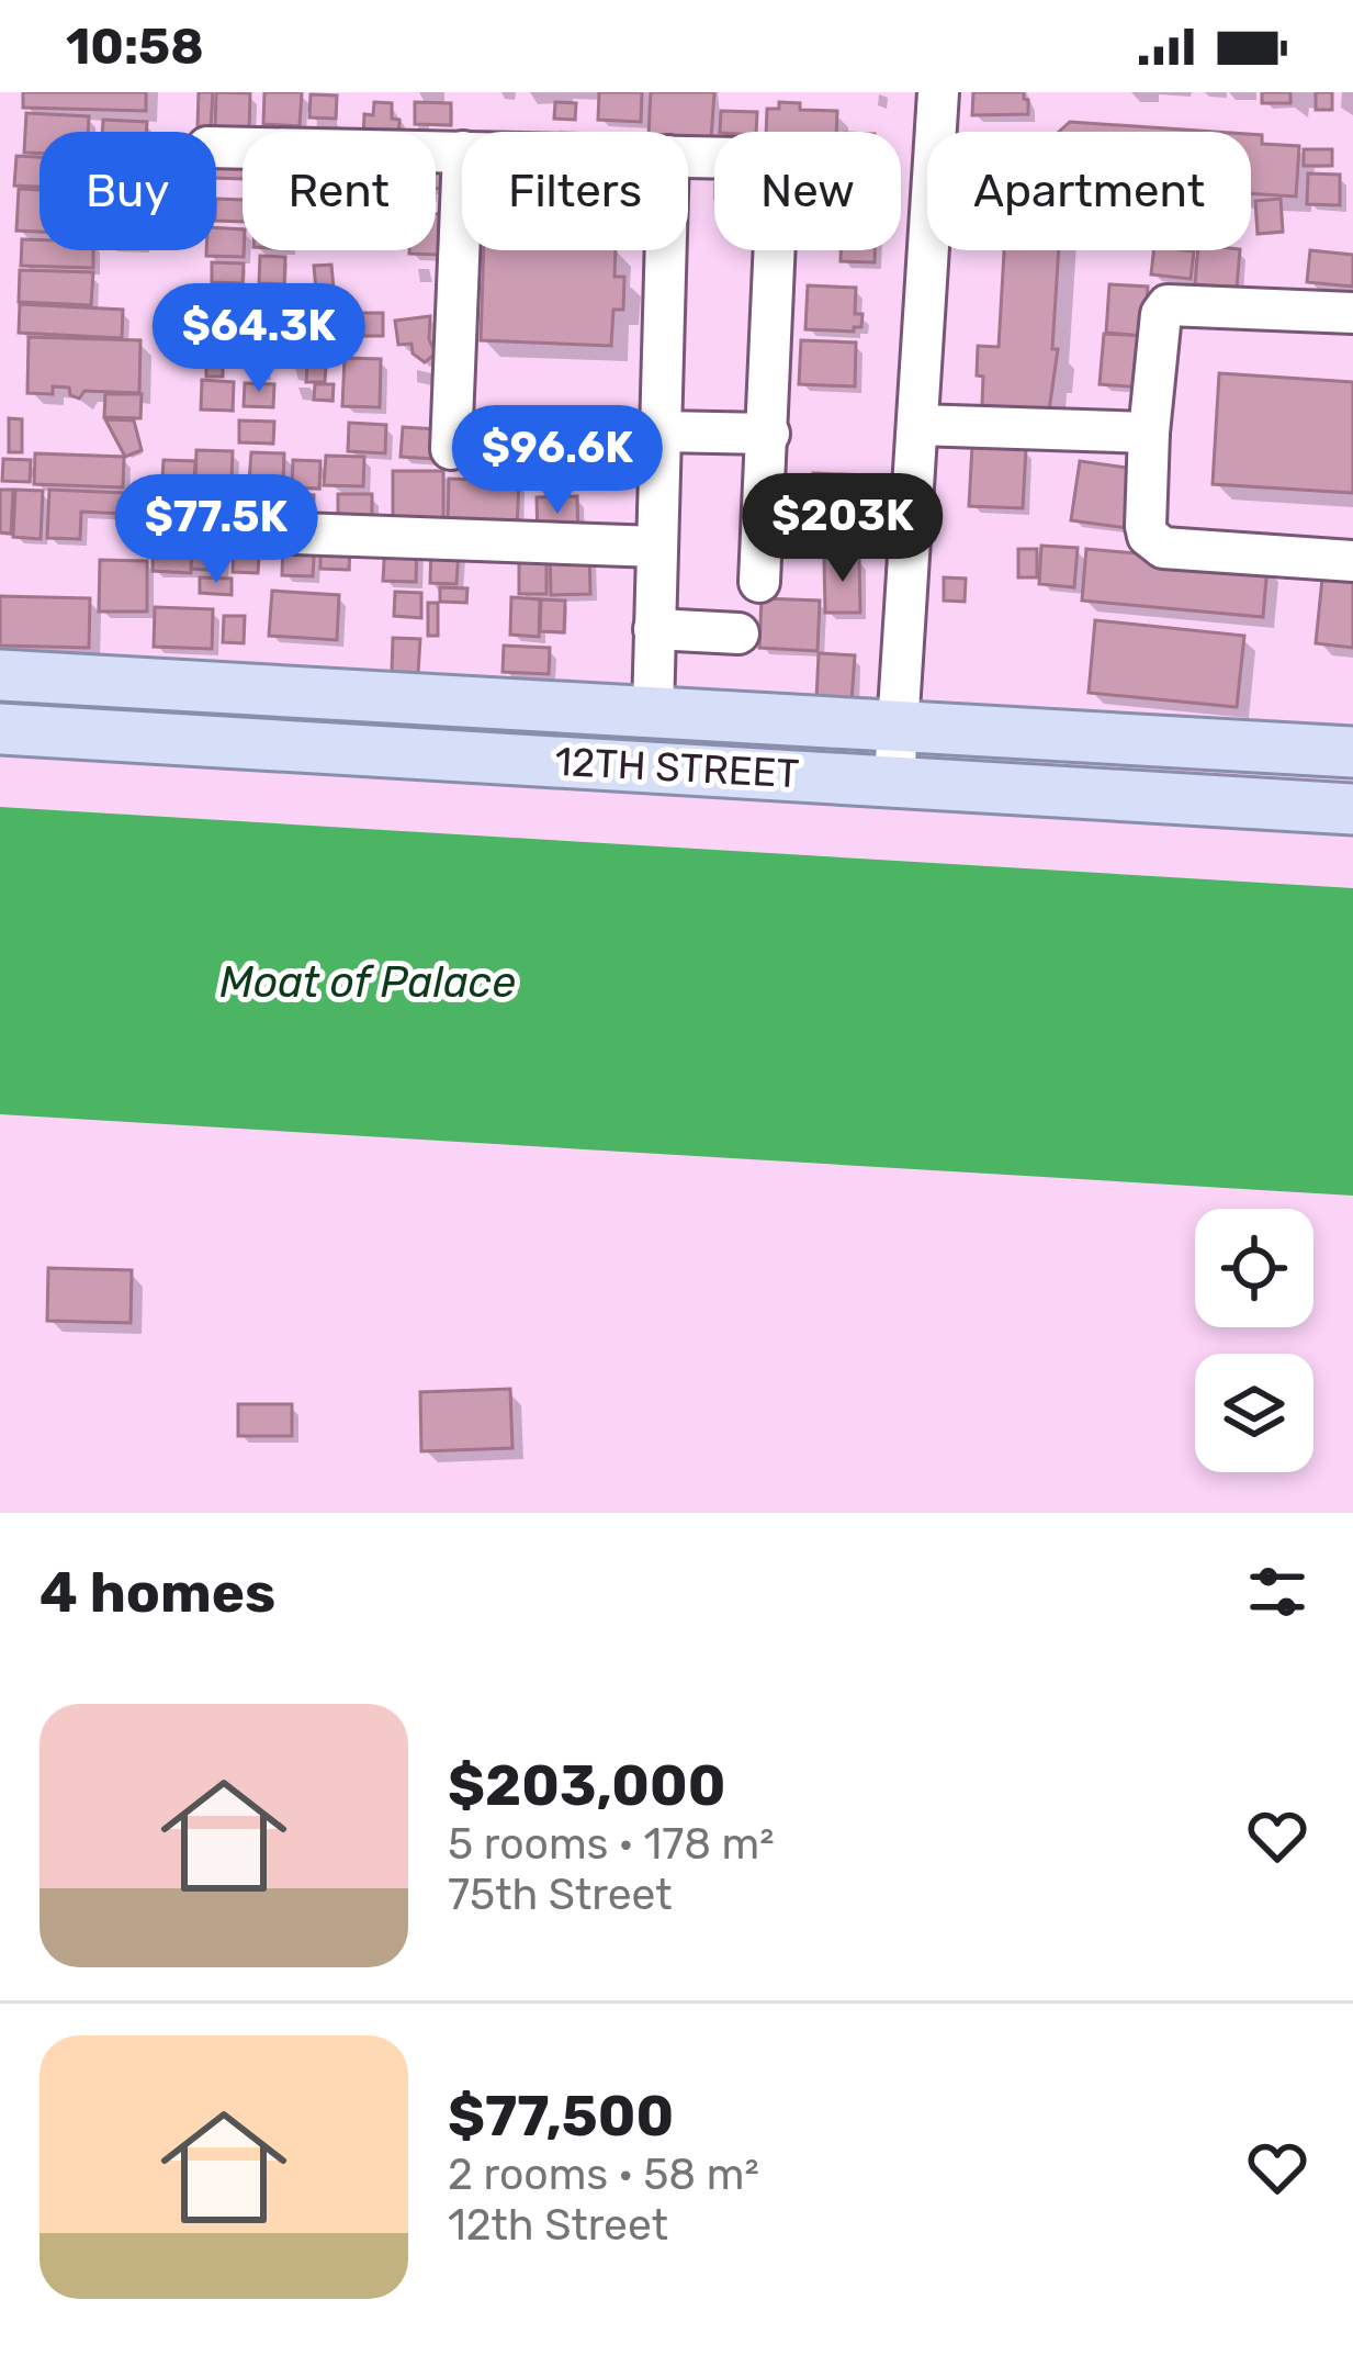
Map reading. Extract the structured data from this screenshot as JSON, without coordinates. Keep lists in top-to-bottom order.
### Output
{
  "streets": {
    "main road": ["12TH STREET"]
  },
  "water": ["Moat of Palace"],
  "page": {
    "status": "10:58",
    "chip": [
      "Buy",
      "Rent",
      "Filters",
      "New",
      "Apartment"
    ],
    "price": [
      "$64.3K",
      "$96.6K",
      "$203K",
      "$77.5K"
    ],
    "heading": "4 homes",
    "list": [
      {
        "name": "$203,000",
        "note": "5 rooms · 178 m² · 75th Street"
      },
      {
        "name": "$77,500",
        "note": "2 rooms · 58 m² · 12th Street"
      }
    ]
  }
}
